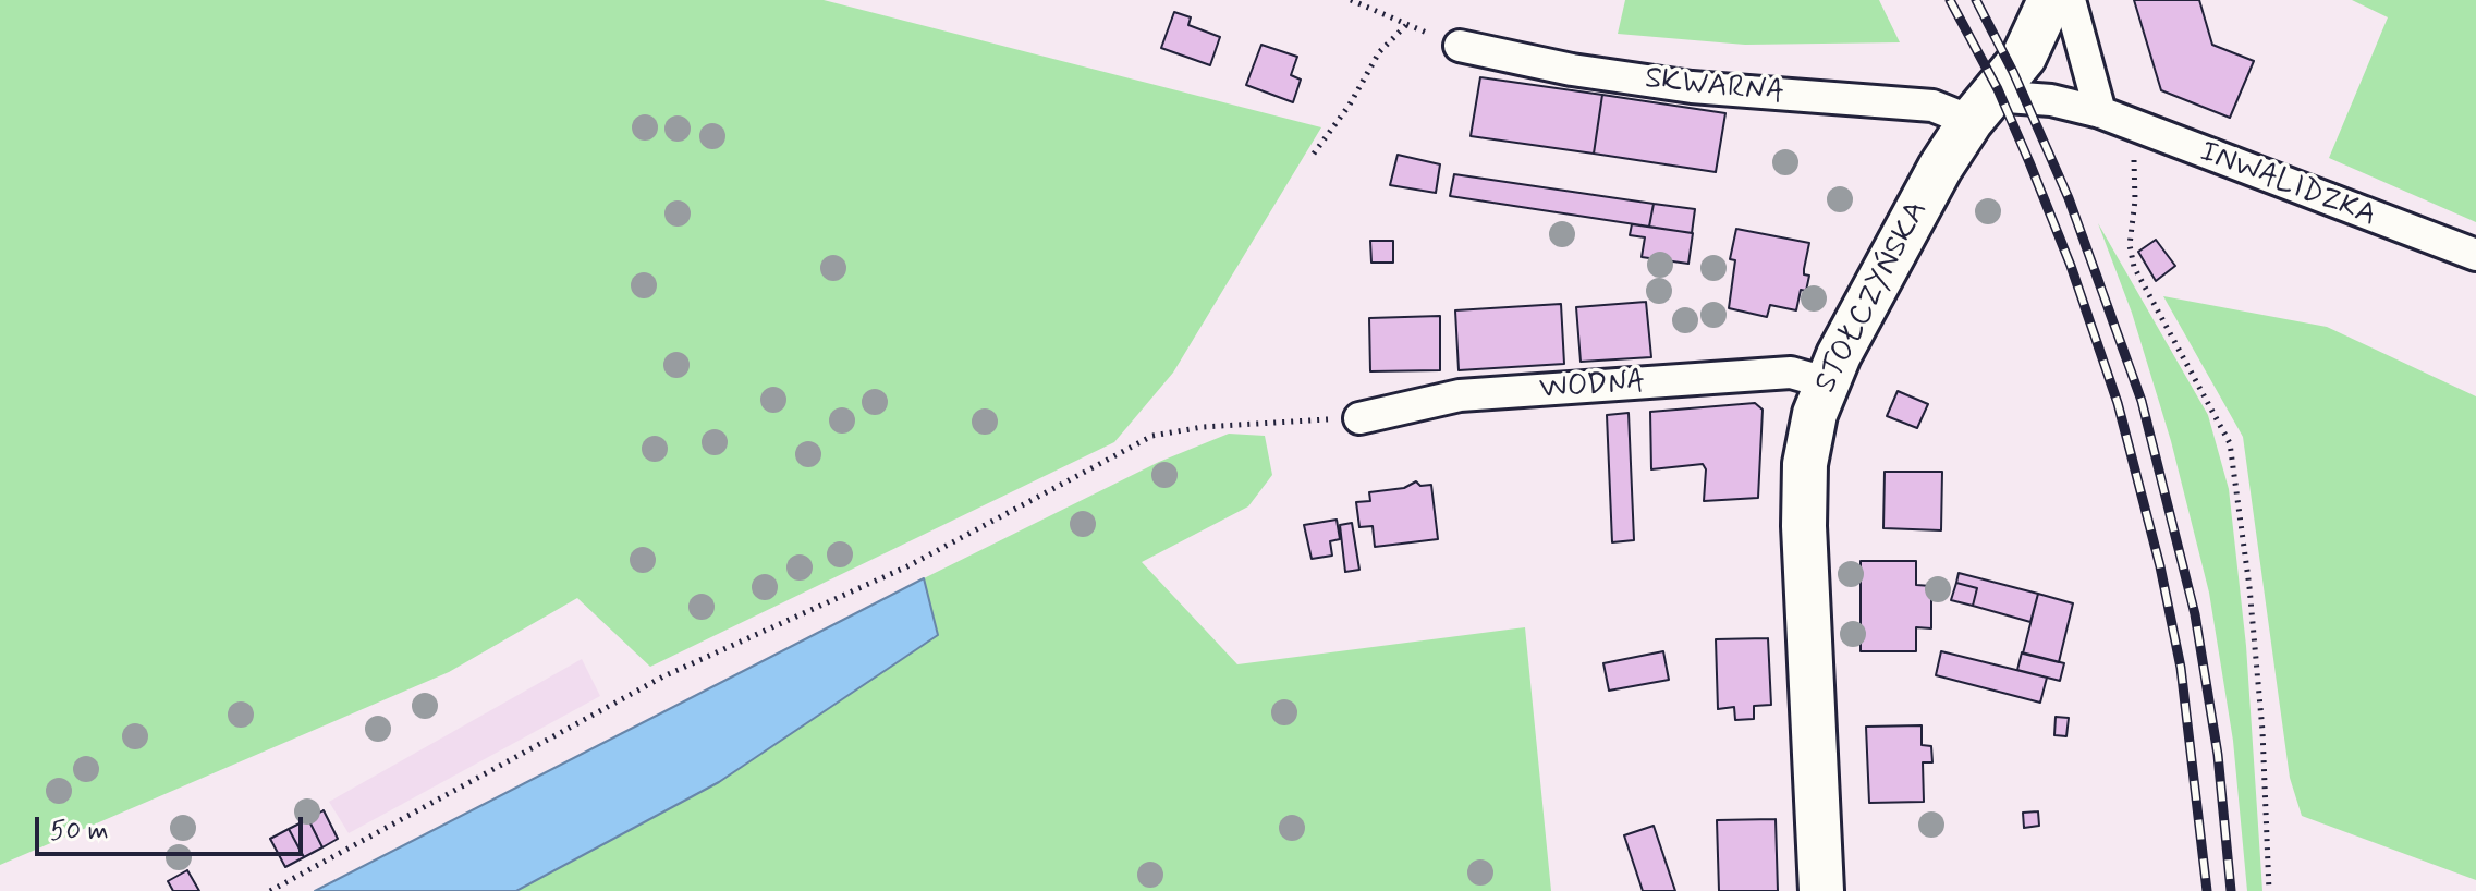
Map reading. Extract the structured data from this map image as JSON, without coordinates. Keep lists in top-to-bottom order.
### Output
{
  "streets": {
    "street": [
      "SKWARNA",
      "INWALIDZKA",
      "STOŁCZYŃSKA",
      "WODNA"
    ]
  },
  "crossings": [
    ["SKWARNA", "INWALIDZKA"],
    ["SKWARNA", "STOŁCZYŃSKA"],
    ["INWALIDZKA", "STOŁCZYŃSKA"],
    ["STOŁCZYŃSKA", "WODNA"]
  ],
  "scale_bar": "50 m"
}
